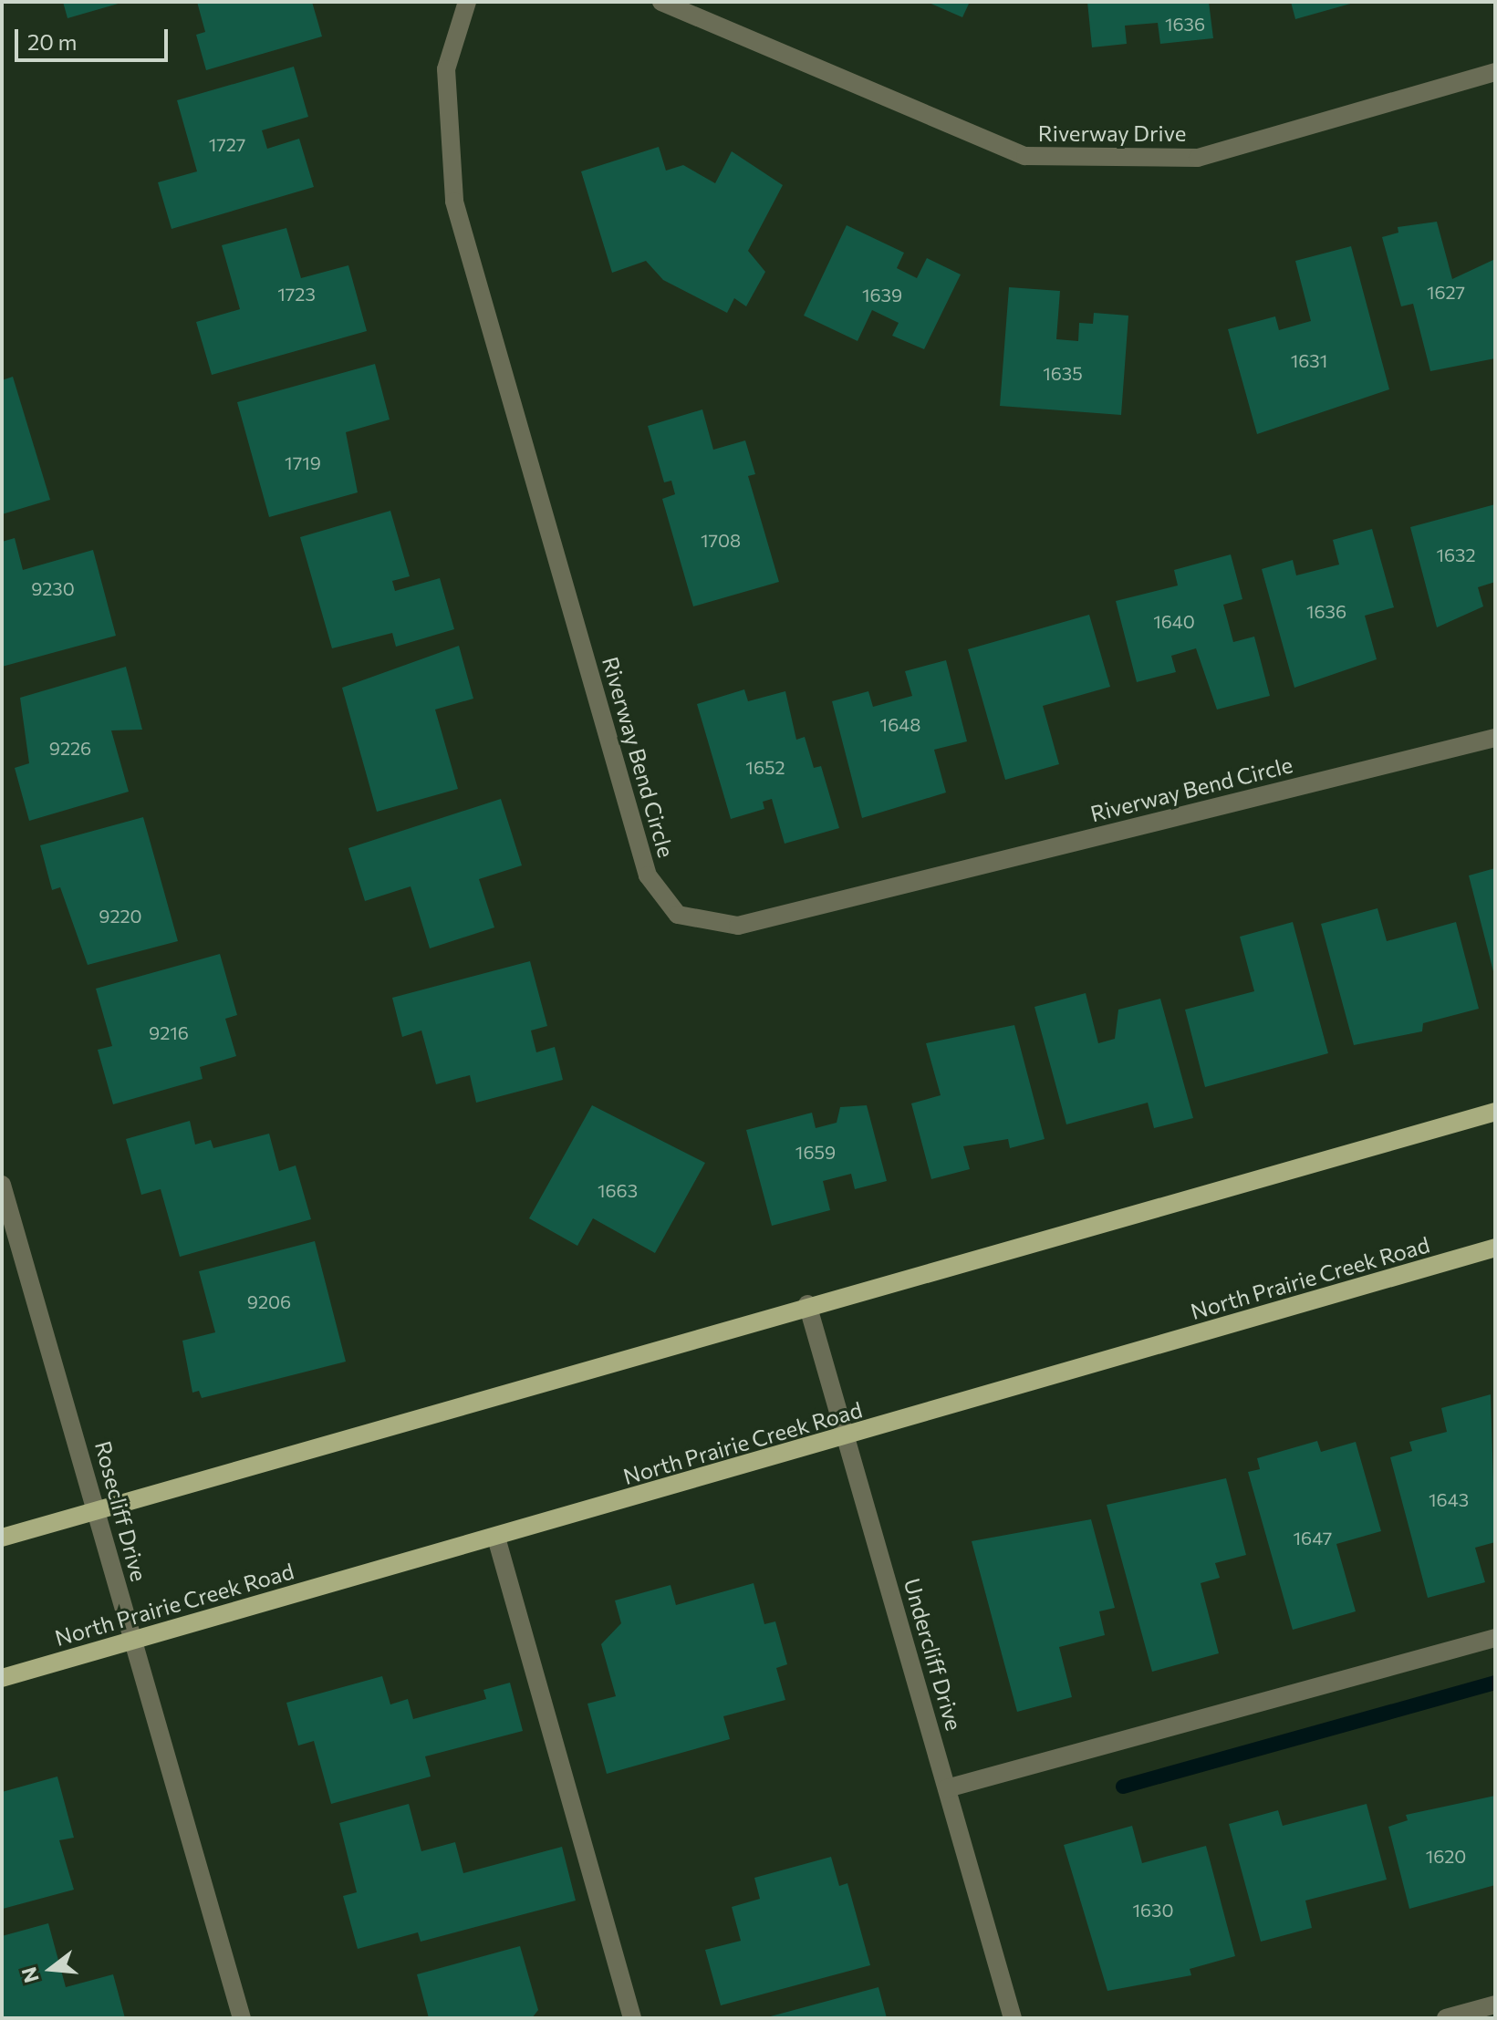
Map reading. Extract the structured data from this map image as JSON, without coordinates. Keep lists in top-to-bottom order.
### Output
{
  "streets": {
    "main road": ["North Prairie Creek Road"],
    "street": [
      "Riverway Drive",
      "Riverway Bend Circle",
      "Rosecliff Drive",
      "Undercliff Drive"
    ]
  },
  "crossings": [
    ["North Prairie Creek Road", "Rosecliff Drive"],
    ["North Prairie Creek Road", "Undercliff Drive"]
  ],
  "house_numbers": [
    "1636",
    "1727",
    "1627",
    "1723",
    "1639",
    "1631",
    "1635",
    "1719",
    "1708",
    "1632",
    "9230",
    "1636",
    "1640",
    "1648",
    "9226",
    "1652",
    "9220",
    "9216",
    "1659",
    "1663",
    "9206",
    "1643",
    "1647",
    "1620",
    "1630"
  ],
  "scale_bar": "20 m",
  "north": "left"
}
